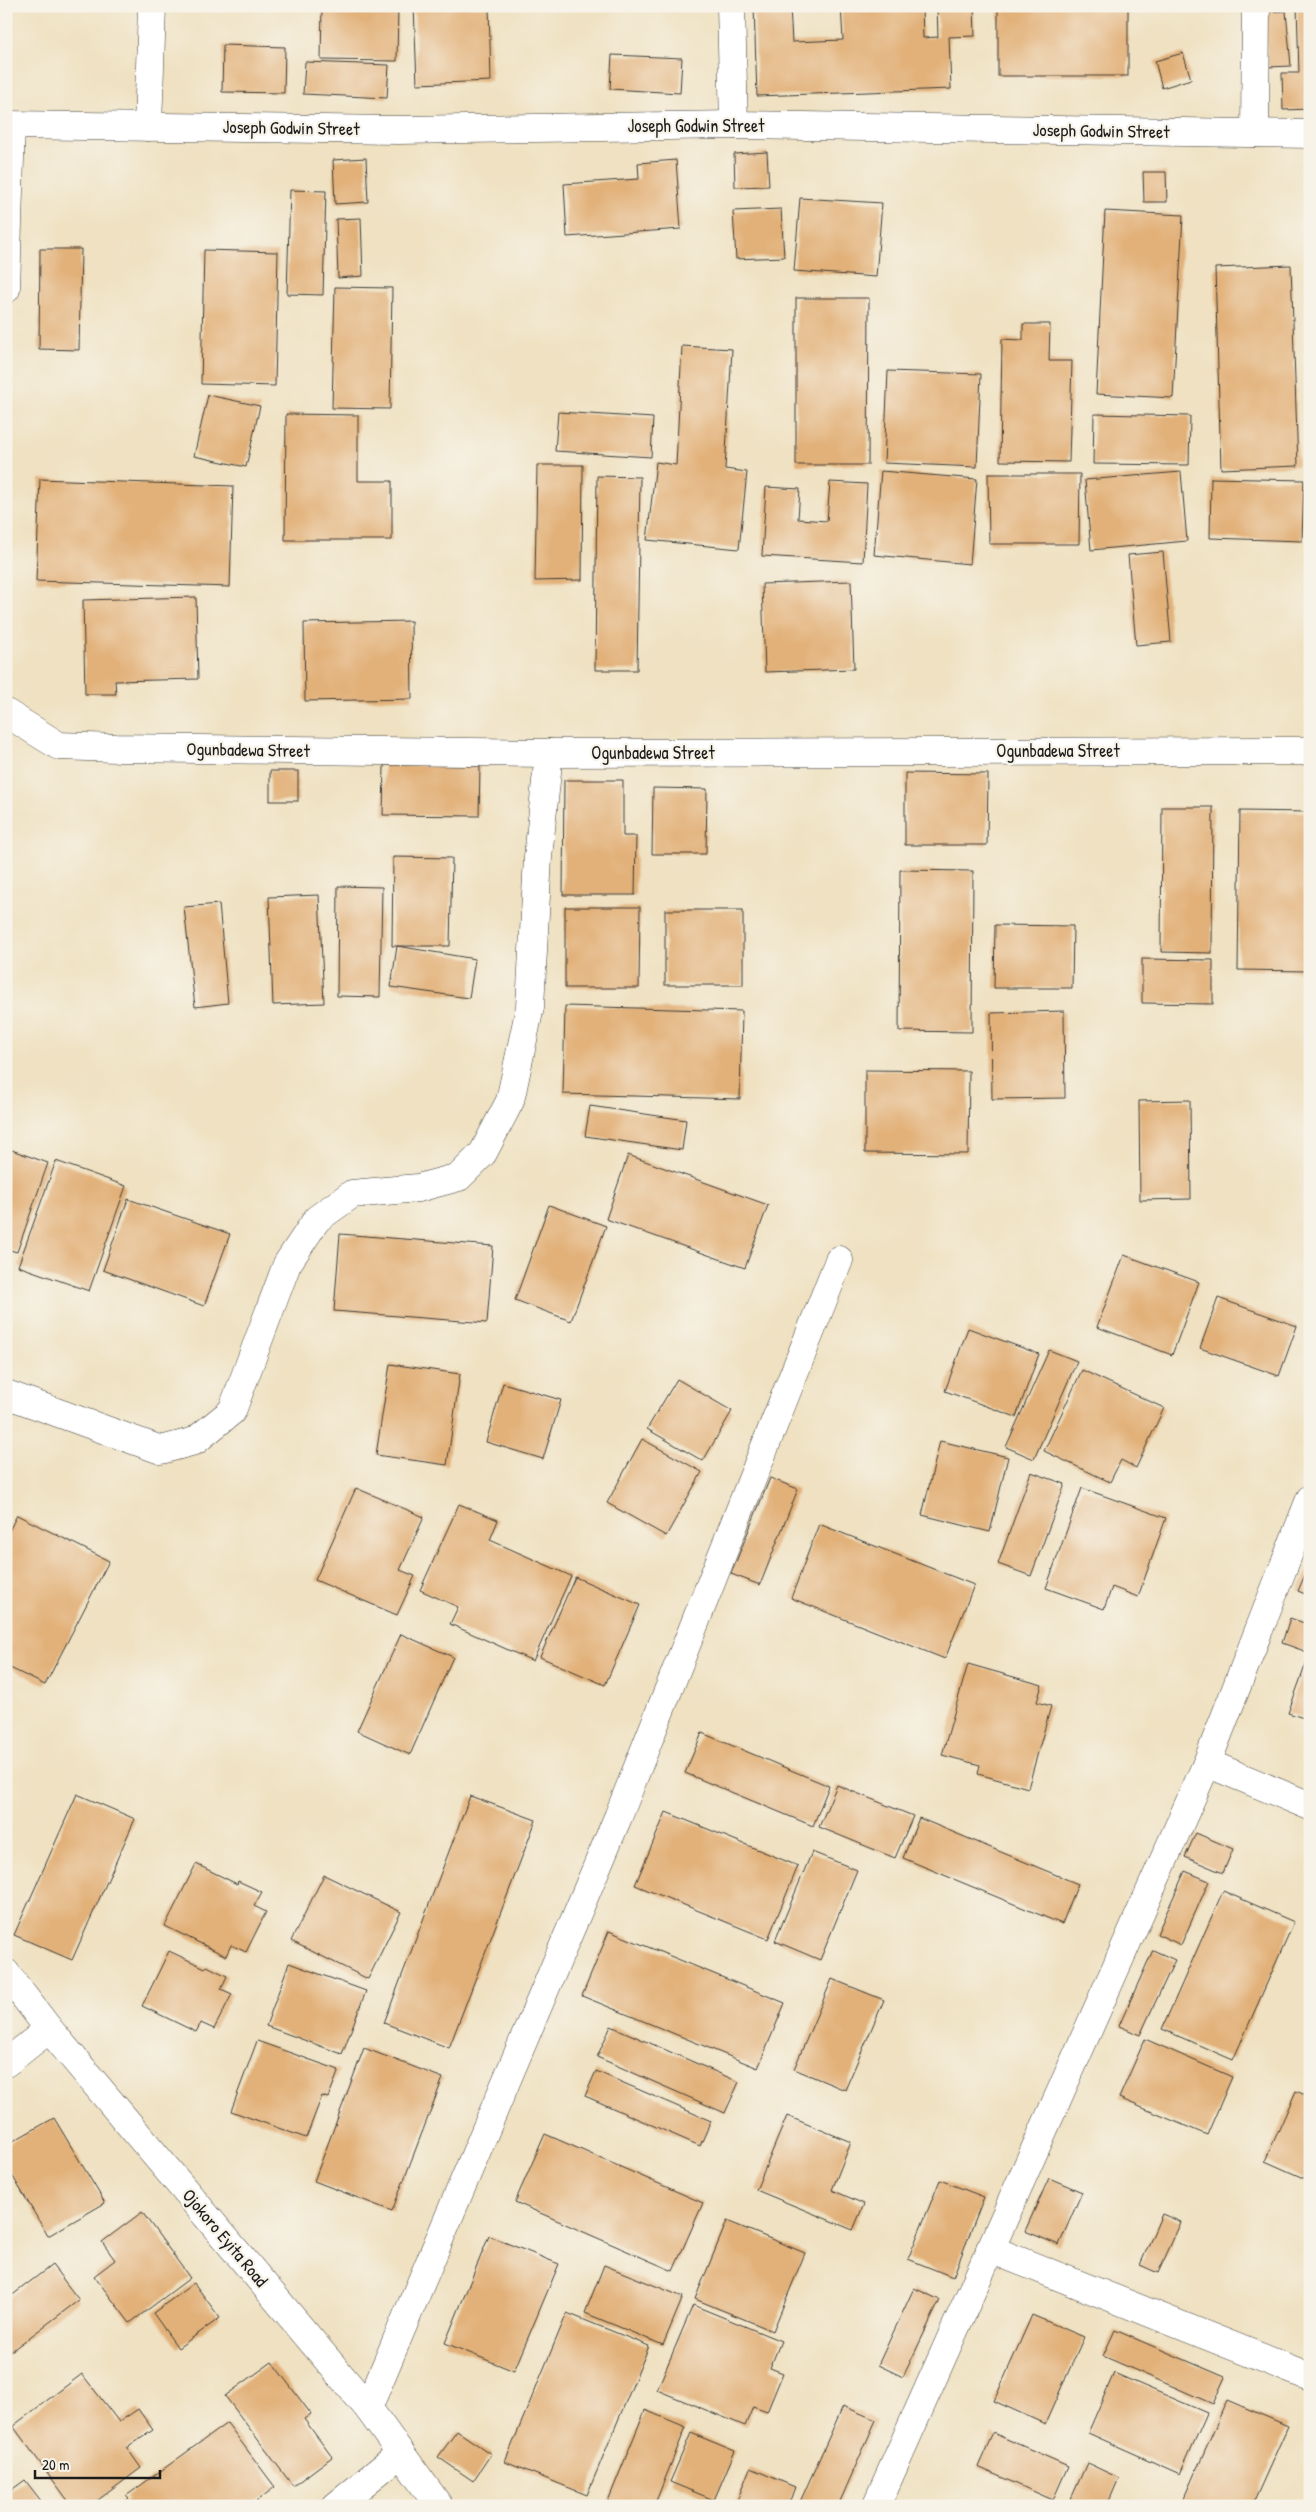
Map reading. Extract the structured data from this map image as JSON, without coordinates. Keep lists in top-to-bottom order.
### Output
{
  "streets": {
    "street": ["Joseph Godwin Street", "Ogunbadewa Street", "Ojokoro Eyita Road"]
  },
  "scale_bar": "20 m"
}
